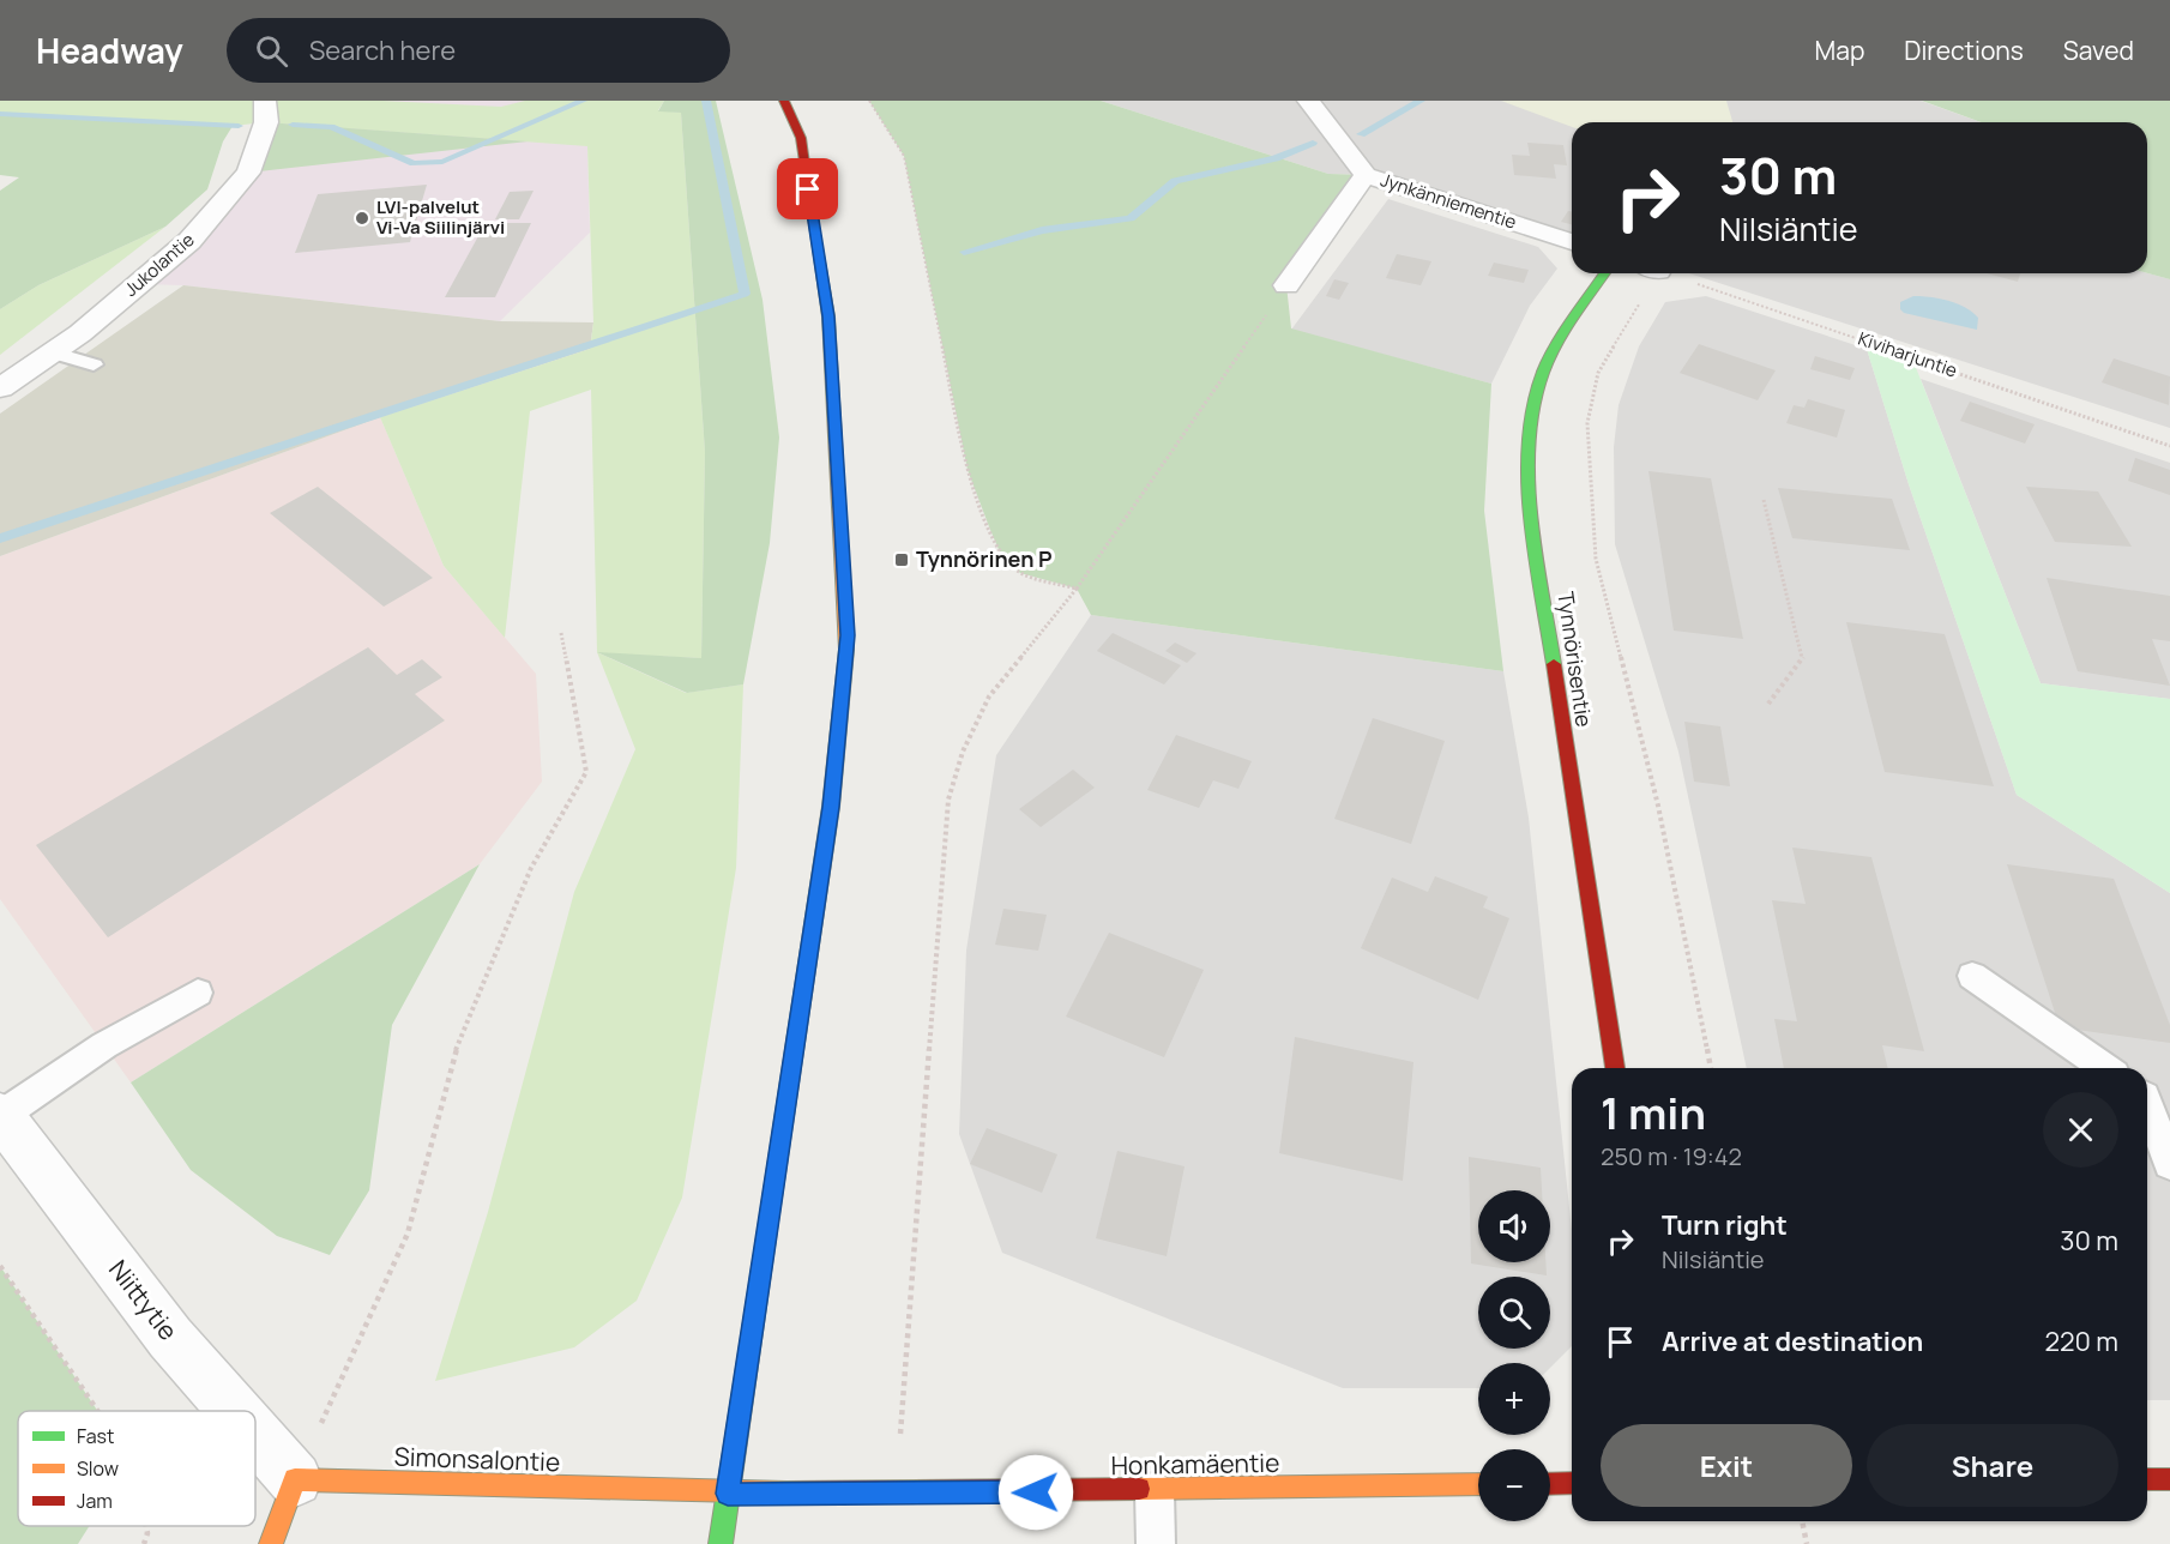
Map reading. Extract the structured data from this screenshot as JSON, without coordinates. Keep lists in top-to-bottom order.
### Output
{
  "streets": {
    "street": [
      "Jynkänniementie",
      "Jukolantie",
      "Tynnörisentie",
      "Niittytie",
      "Simonsalontie",
      "Honkamäentie"
    ],
    "path": ["Kiviharjuntie"]
  },
  "crossings": [
    ["Niittytie", "Simonsalontie"],
    ["Simonsalontie", "Honkamäentie"]
  ],
  "places": {
    "other": ["LVI-palvelut Vi-Va Siilinjärvi"],
    "transit": ["Tynnörinen P"]
  },
  "legend": ["Fast", "Slow", "Jam"],
  "page": {
    "header": "Headway",
    "search": "Search here",
    "nav": ["Map", "Directions", "Saved"],
    "turn": ["30 m", "Nilsiäntie"],
    "heading": ["1 min", "250 m · 19:42"],
    "map_buttons": ["+", "−"],
    "list": [
      {
        "name": "Turn right",
        "note": "Nilsiäntie",
        "value": "30 m"
      },
      {
        "name": "Arrive at destination",
        "value": "220 m"
      }
    ],
    "buttons": ["Exit", "Share"]
  }
}
